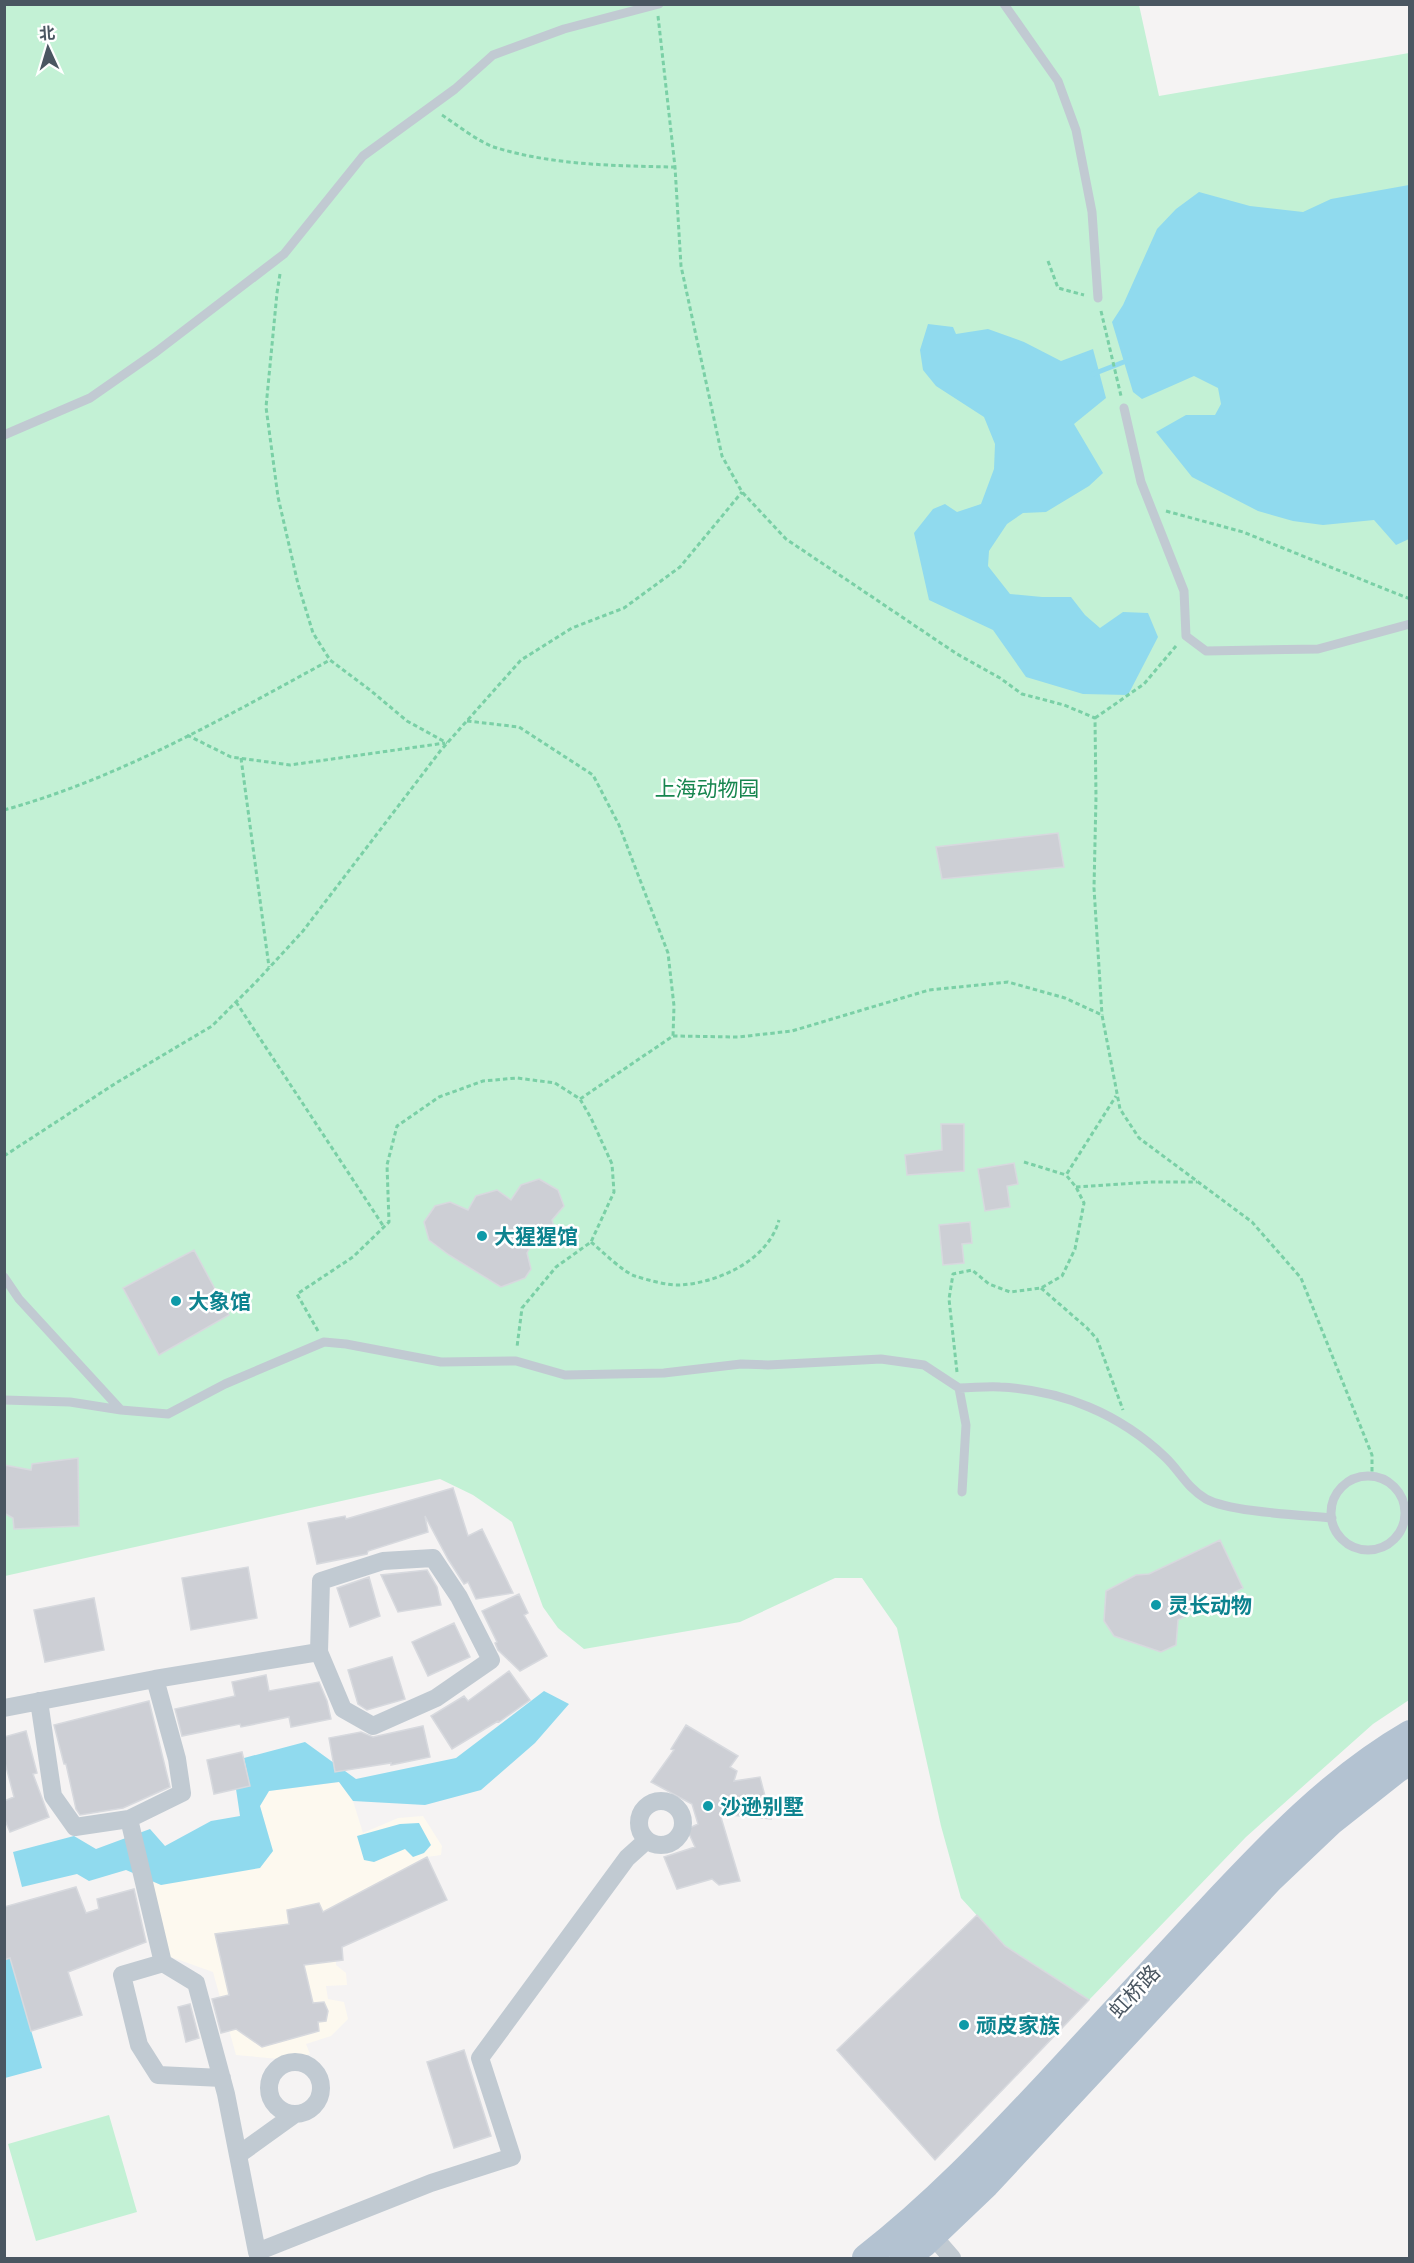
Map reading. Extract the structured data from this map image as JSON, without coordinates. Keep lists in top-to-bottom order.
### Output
{
  "streets": {
    "main road": ["虹桥路"]
  },
  "parks": ["上海动物园"],
  "places": [
    "大猩猩馆",
    "大象馆",
    "灵长动物",
    "沙逊别墅",
    "顽皮家族"
  ],
  "north": "top"
}
